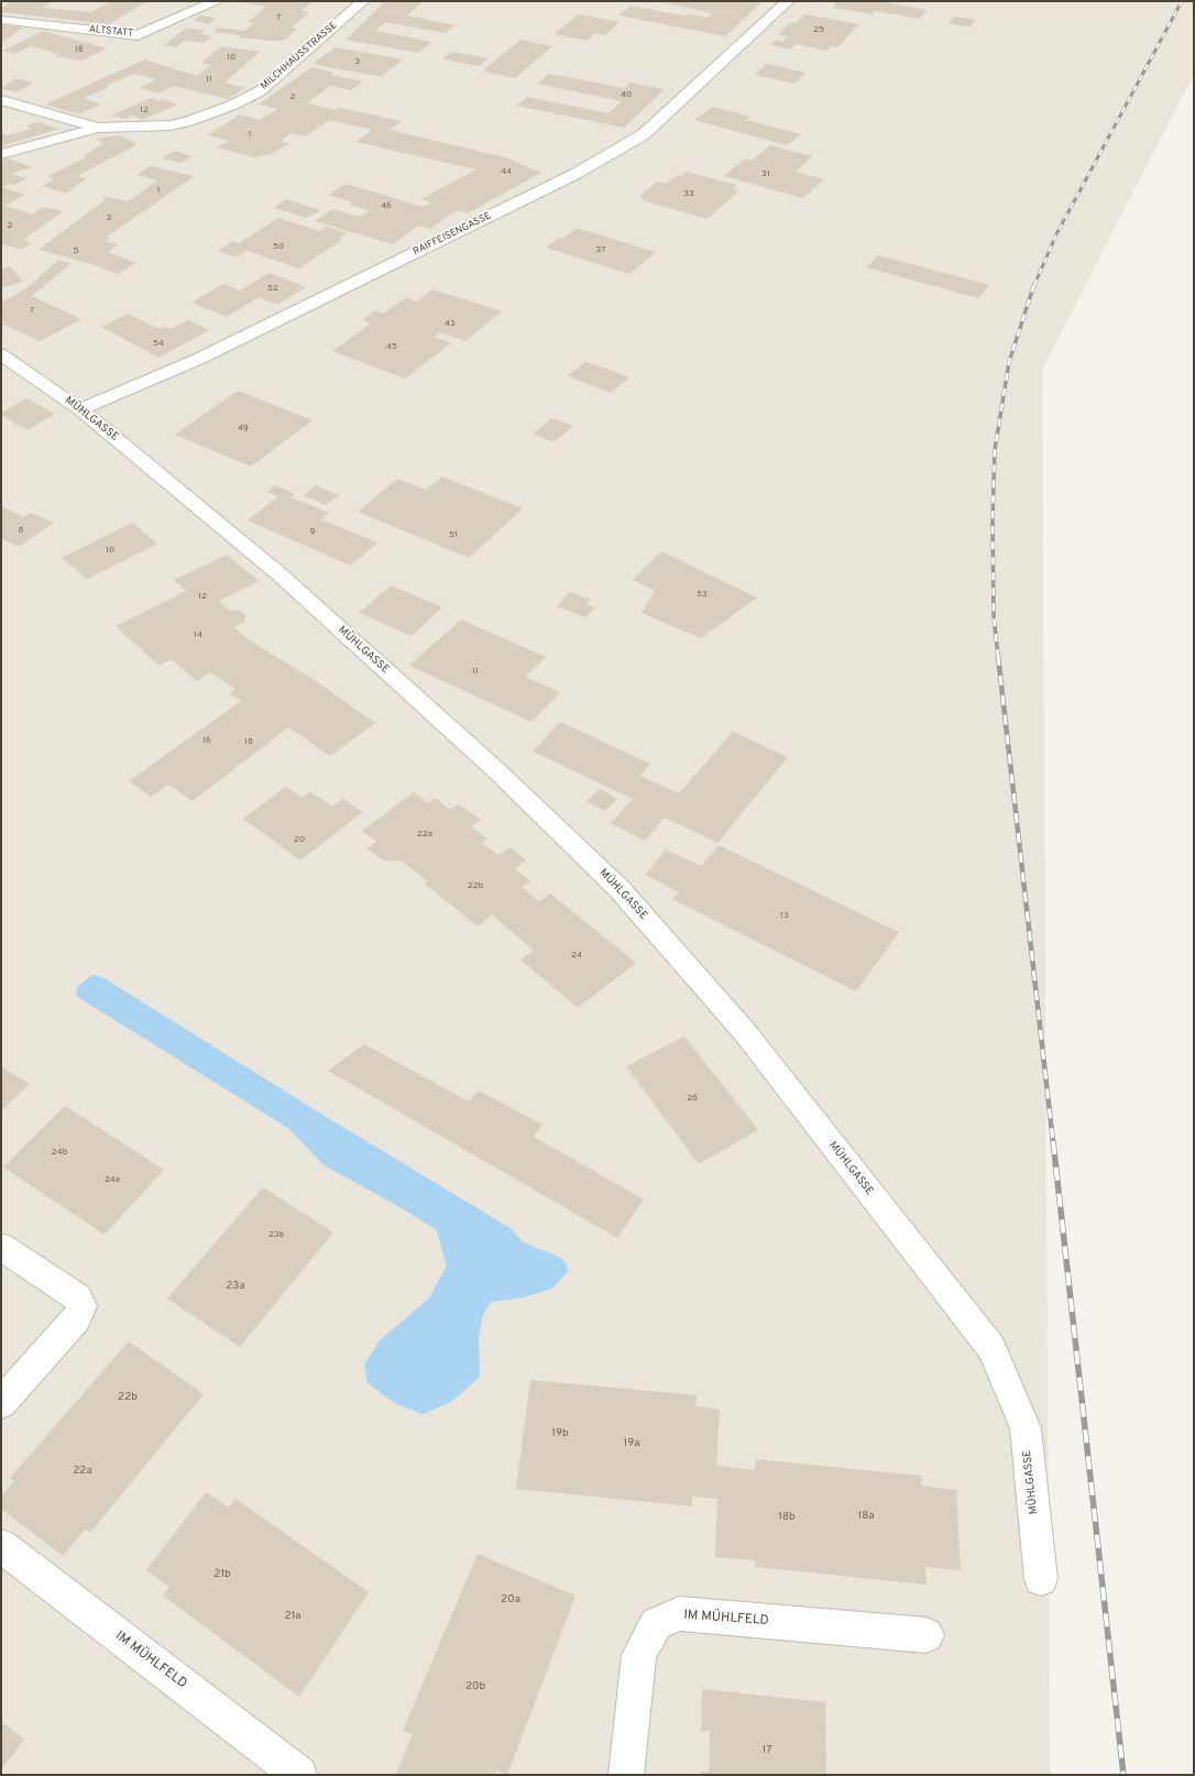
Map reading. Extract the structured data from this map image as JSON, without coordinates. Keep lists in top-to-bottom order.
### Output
{
  "streets": {
    "street": [
      "ALTSTATT",
      "MILCHHAUSSTRASSE",
      "RAIFFEISENGASSE",
      "MÜHLGASSE",
      "IM MÜHLFELD"
    ]
  },
  "crossings": [
    ["RAIFFEISENGASSE", "MÜHLGASSE"]
  ],
  "house_numbers": [
    "7",
    "25",
    "16",
    "10",
    "3",
    "11",
    "40",
    "2",
    "12",
    "1",
    "44",
    "31",
    "1",
    "33",
    "46",
    "3",
    "2",
    "50",
    "37",
    "5",
    "52",
    "7",
    "43",
    "54",
    "45",
    "49",
    "8",
    "9",
    "51",
    "10",
    "53",
    "12",
    "14",
    "11",
    "16",
    "18",
    "22a",
    "20",
    "22b",
    "13",
    "24",
    "26",
    "24b",
    "24a",
    "23b",
    "23a",
    "22b",
    "19b",
    "19a",
    "22a",
    "18a",
    "18b",
    "21b",
    "20a",
    "21a",
    "20b",
    "17"
  ]
}
